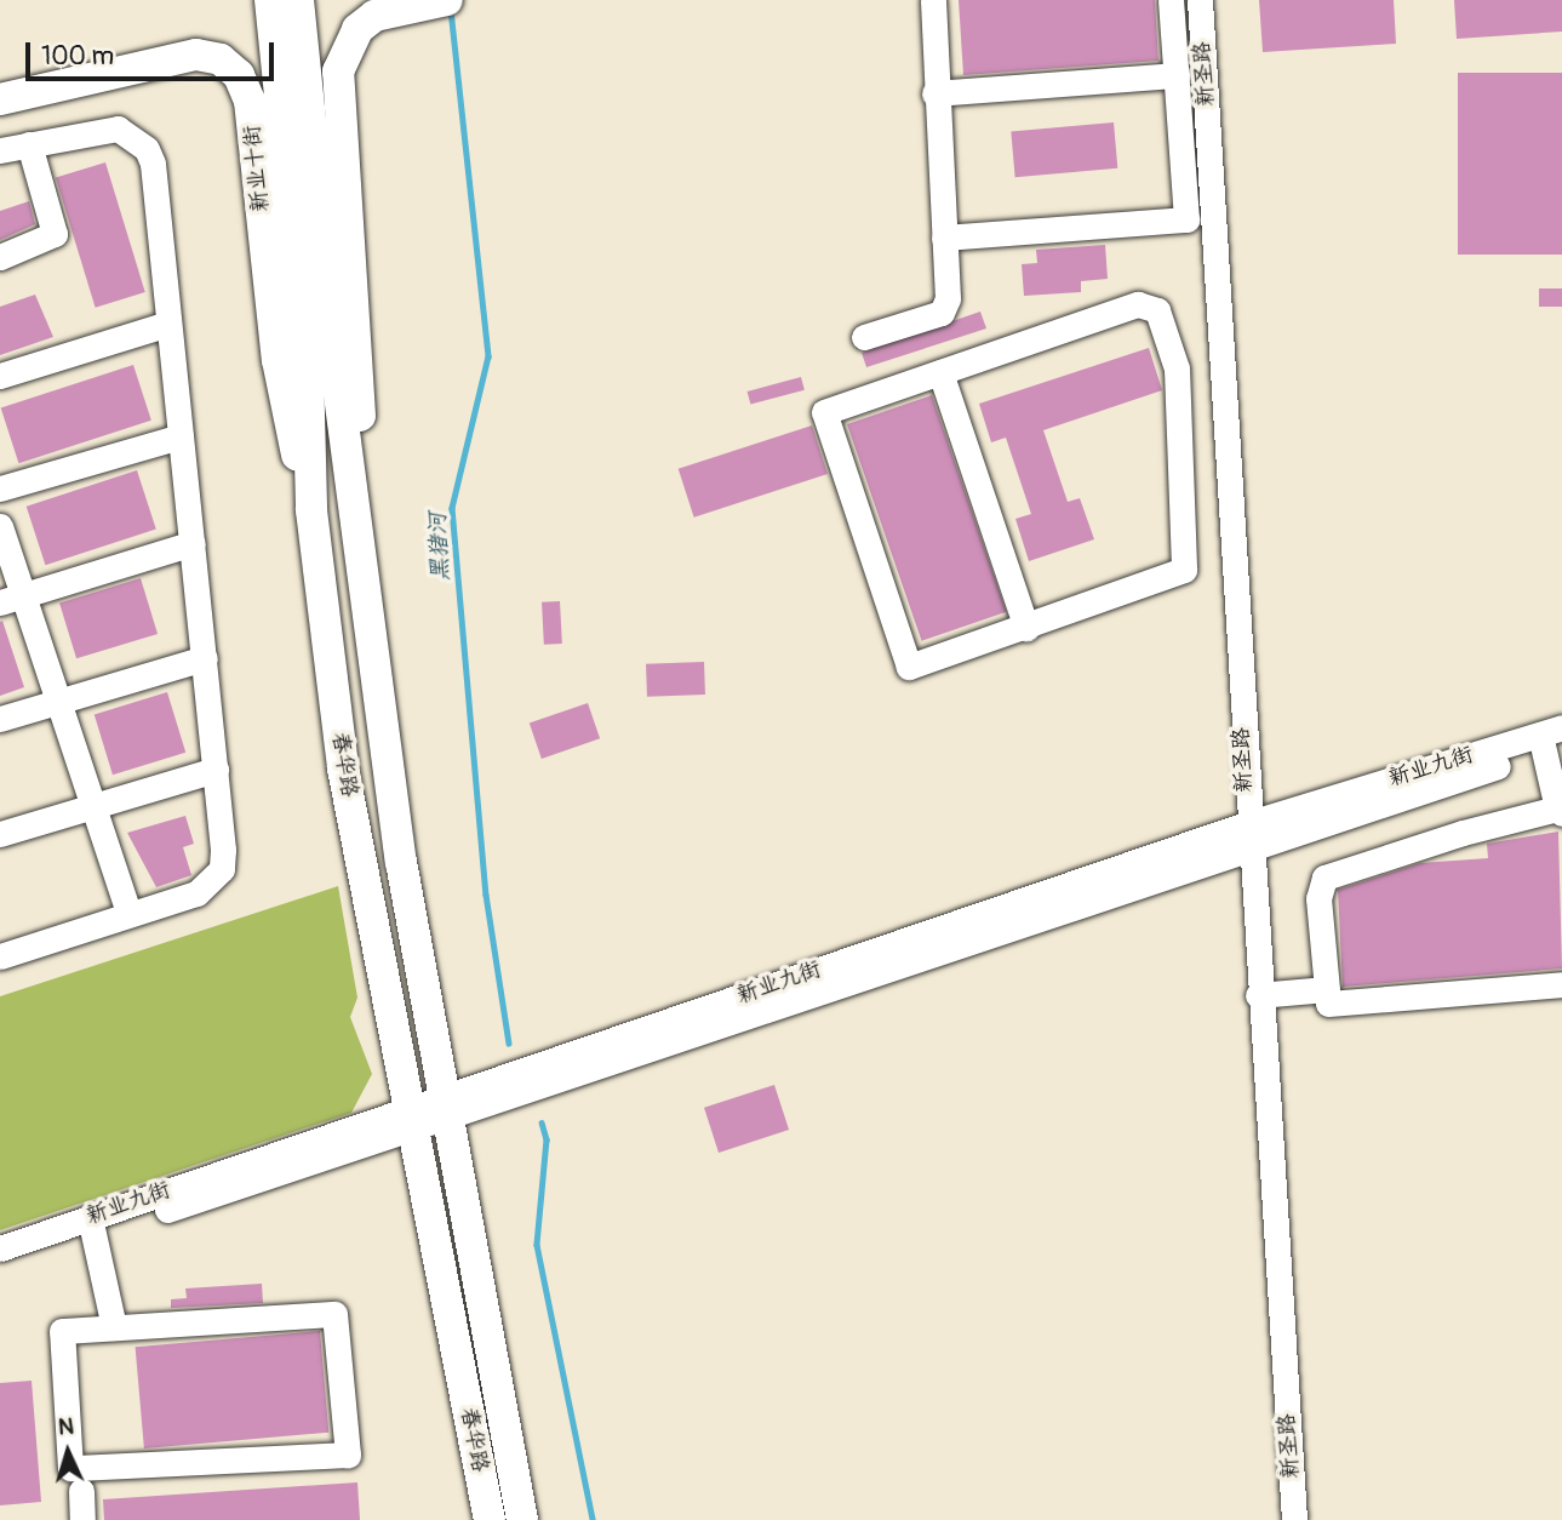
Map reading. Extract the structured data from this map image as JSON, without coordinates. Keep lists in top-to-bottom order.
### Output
{
  "streets": {
    "main road": ["新业十街", "春华路"],
    "street": ["新圣路", "新业九街"]
  },
  "crossings": [
    ["新圣路", "新业九街"],
    ["新业十街", "春华路"],
    ["春华路", "新业九街"]
  ],
  "water": ["黑猪河"],
  "scale_bar": "100 m",
  "north": "top"
}
